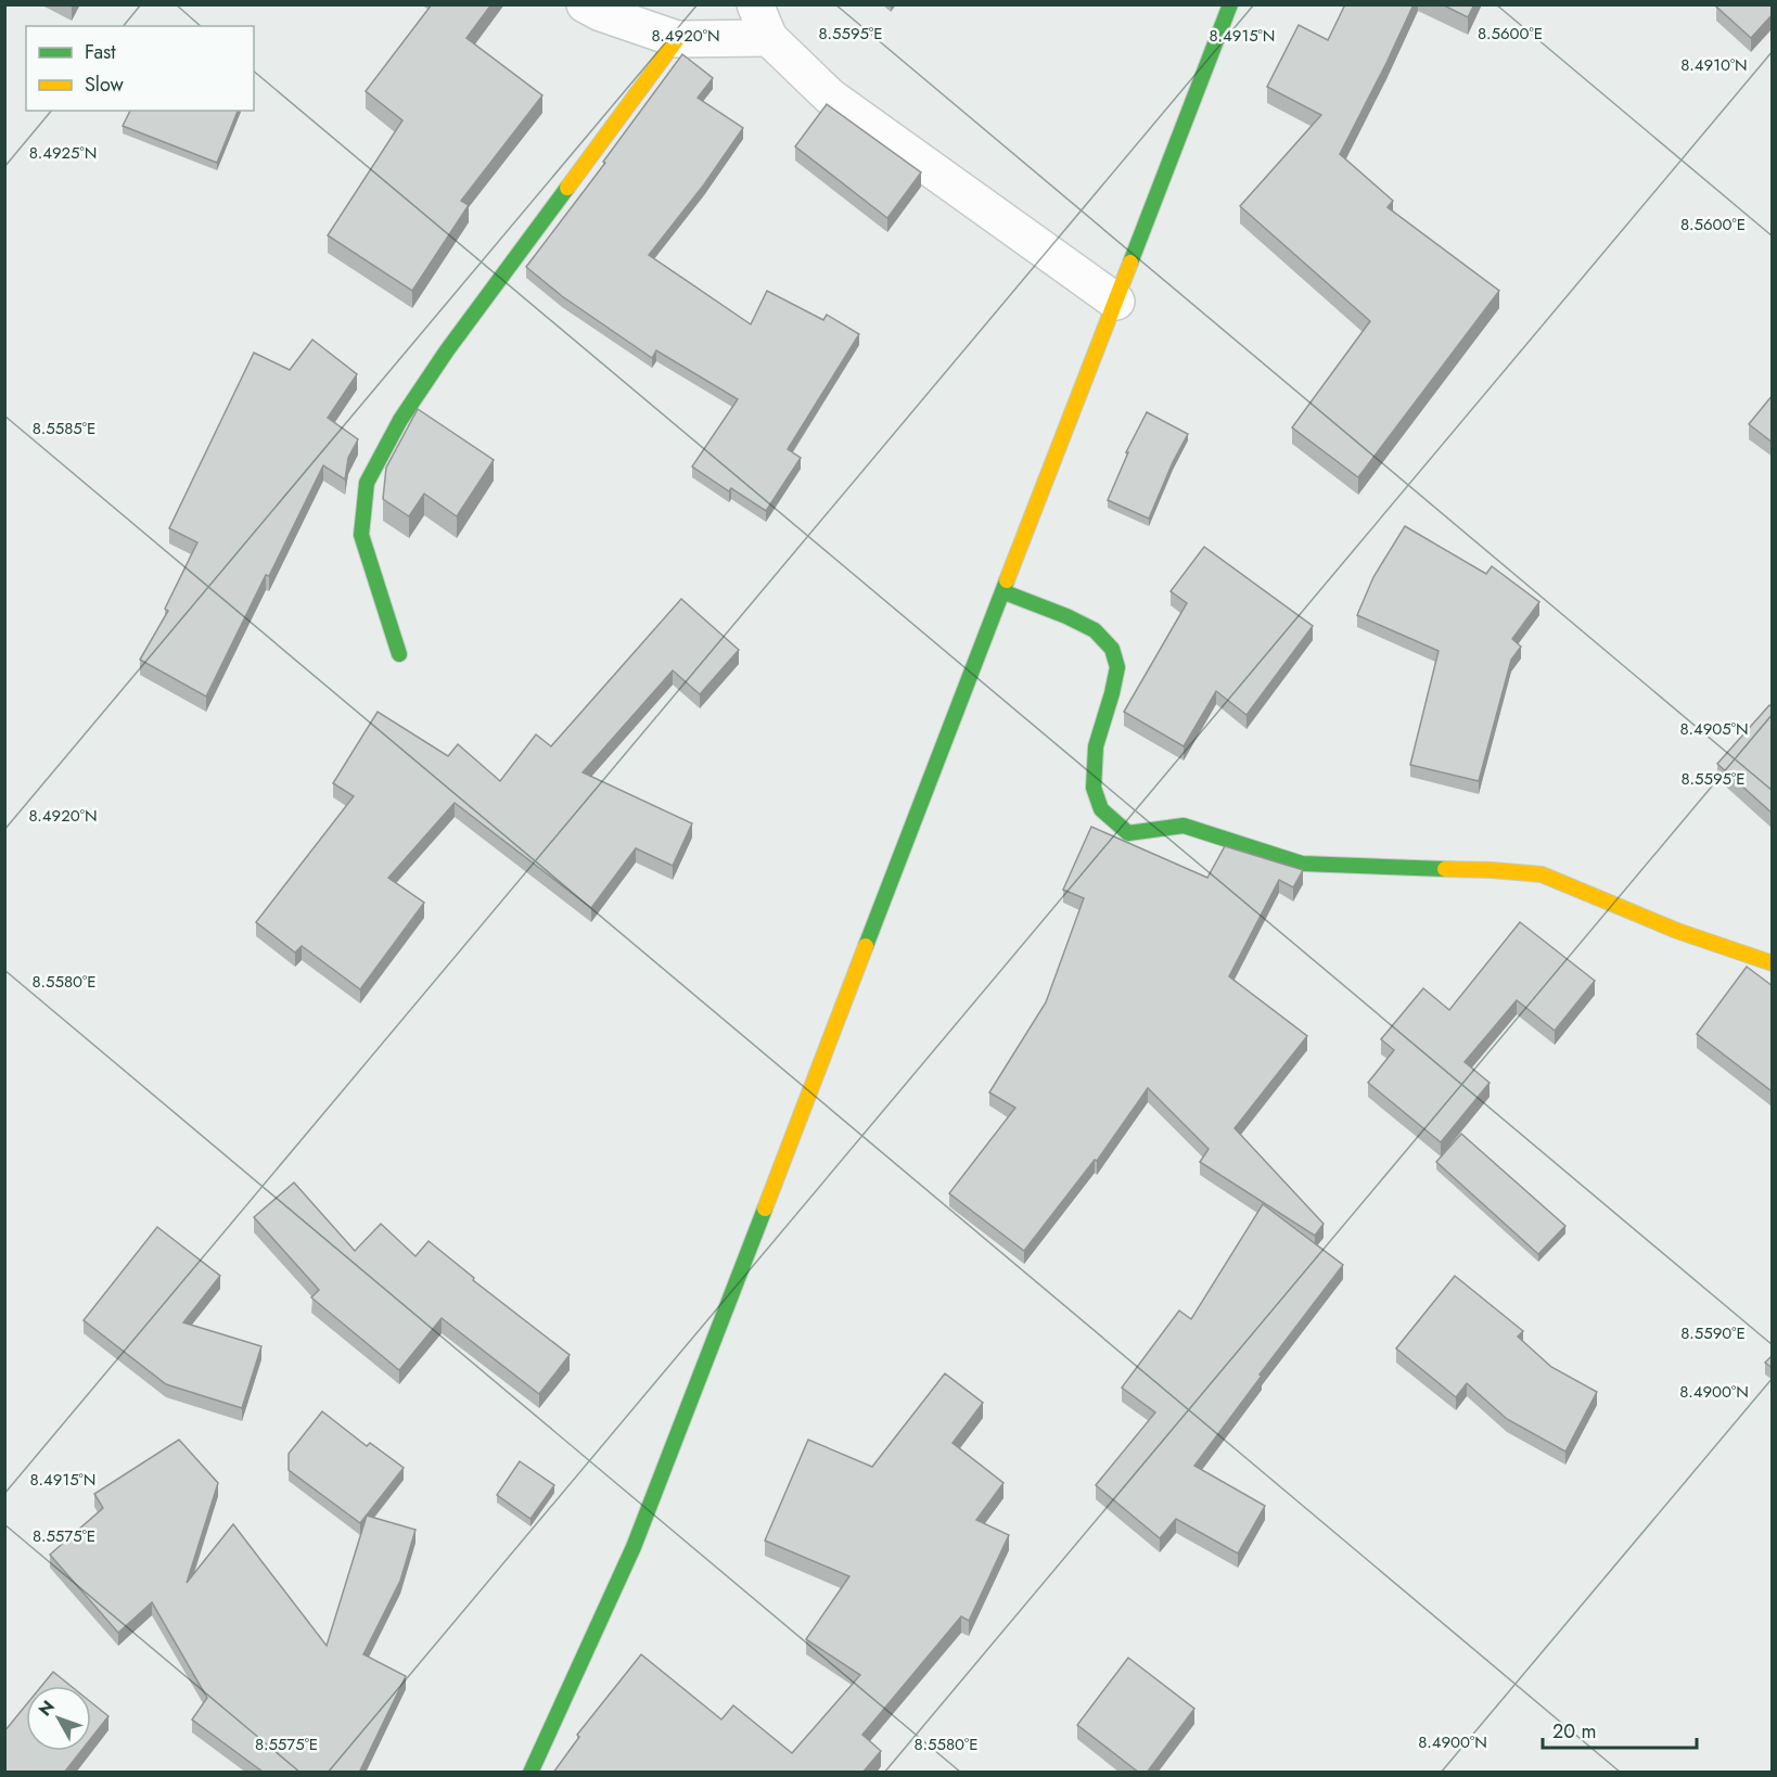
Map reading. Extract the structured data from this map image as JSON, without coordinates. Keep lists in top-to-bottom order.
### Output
{
  "legend": ["Fast", "Slow"],
  "scale_bar": "20 m",
  "north": "top left",
  "coordinates": [
    "8.5595°E",
    "8.5600°E",
    "8.4920°N",
    "8.4915°N",
    "8.4910°N",
    "8.4925°N",
    "8.5585°E",
    "8.4905°N",
    "8.5580°E",
    "8.5590°E",
    "8.4900°N",
    "8.5575°E"
  ]
}
